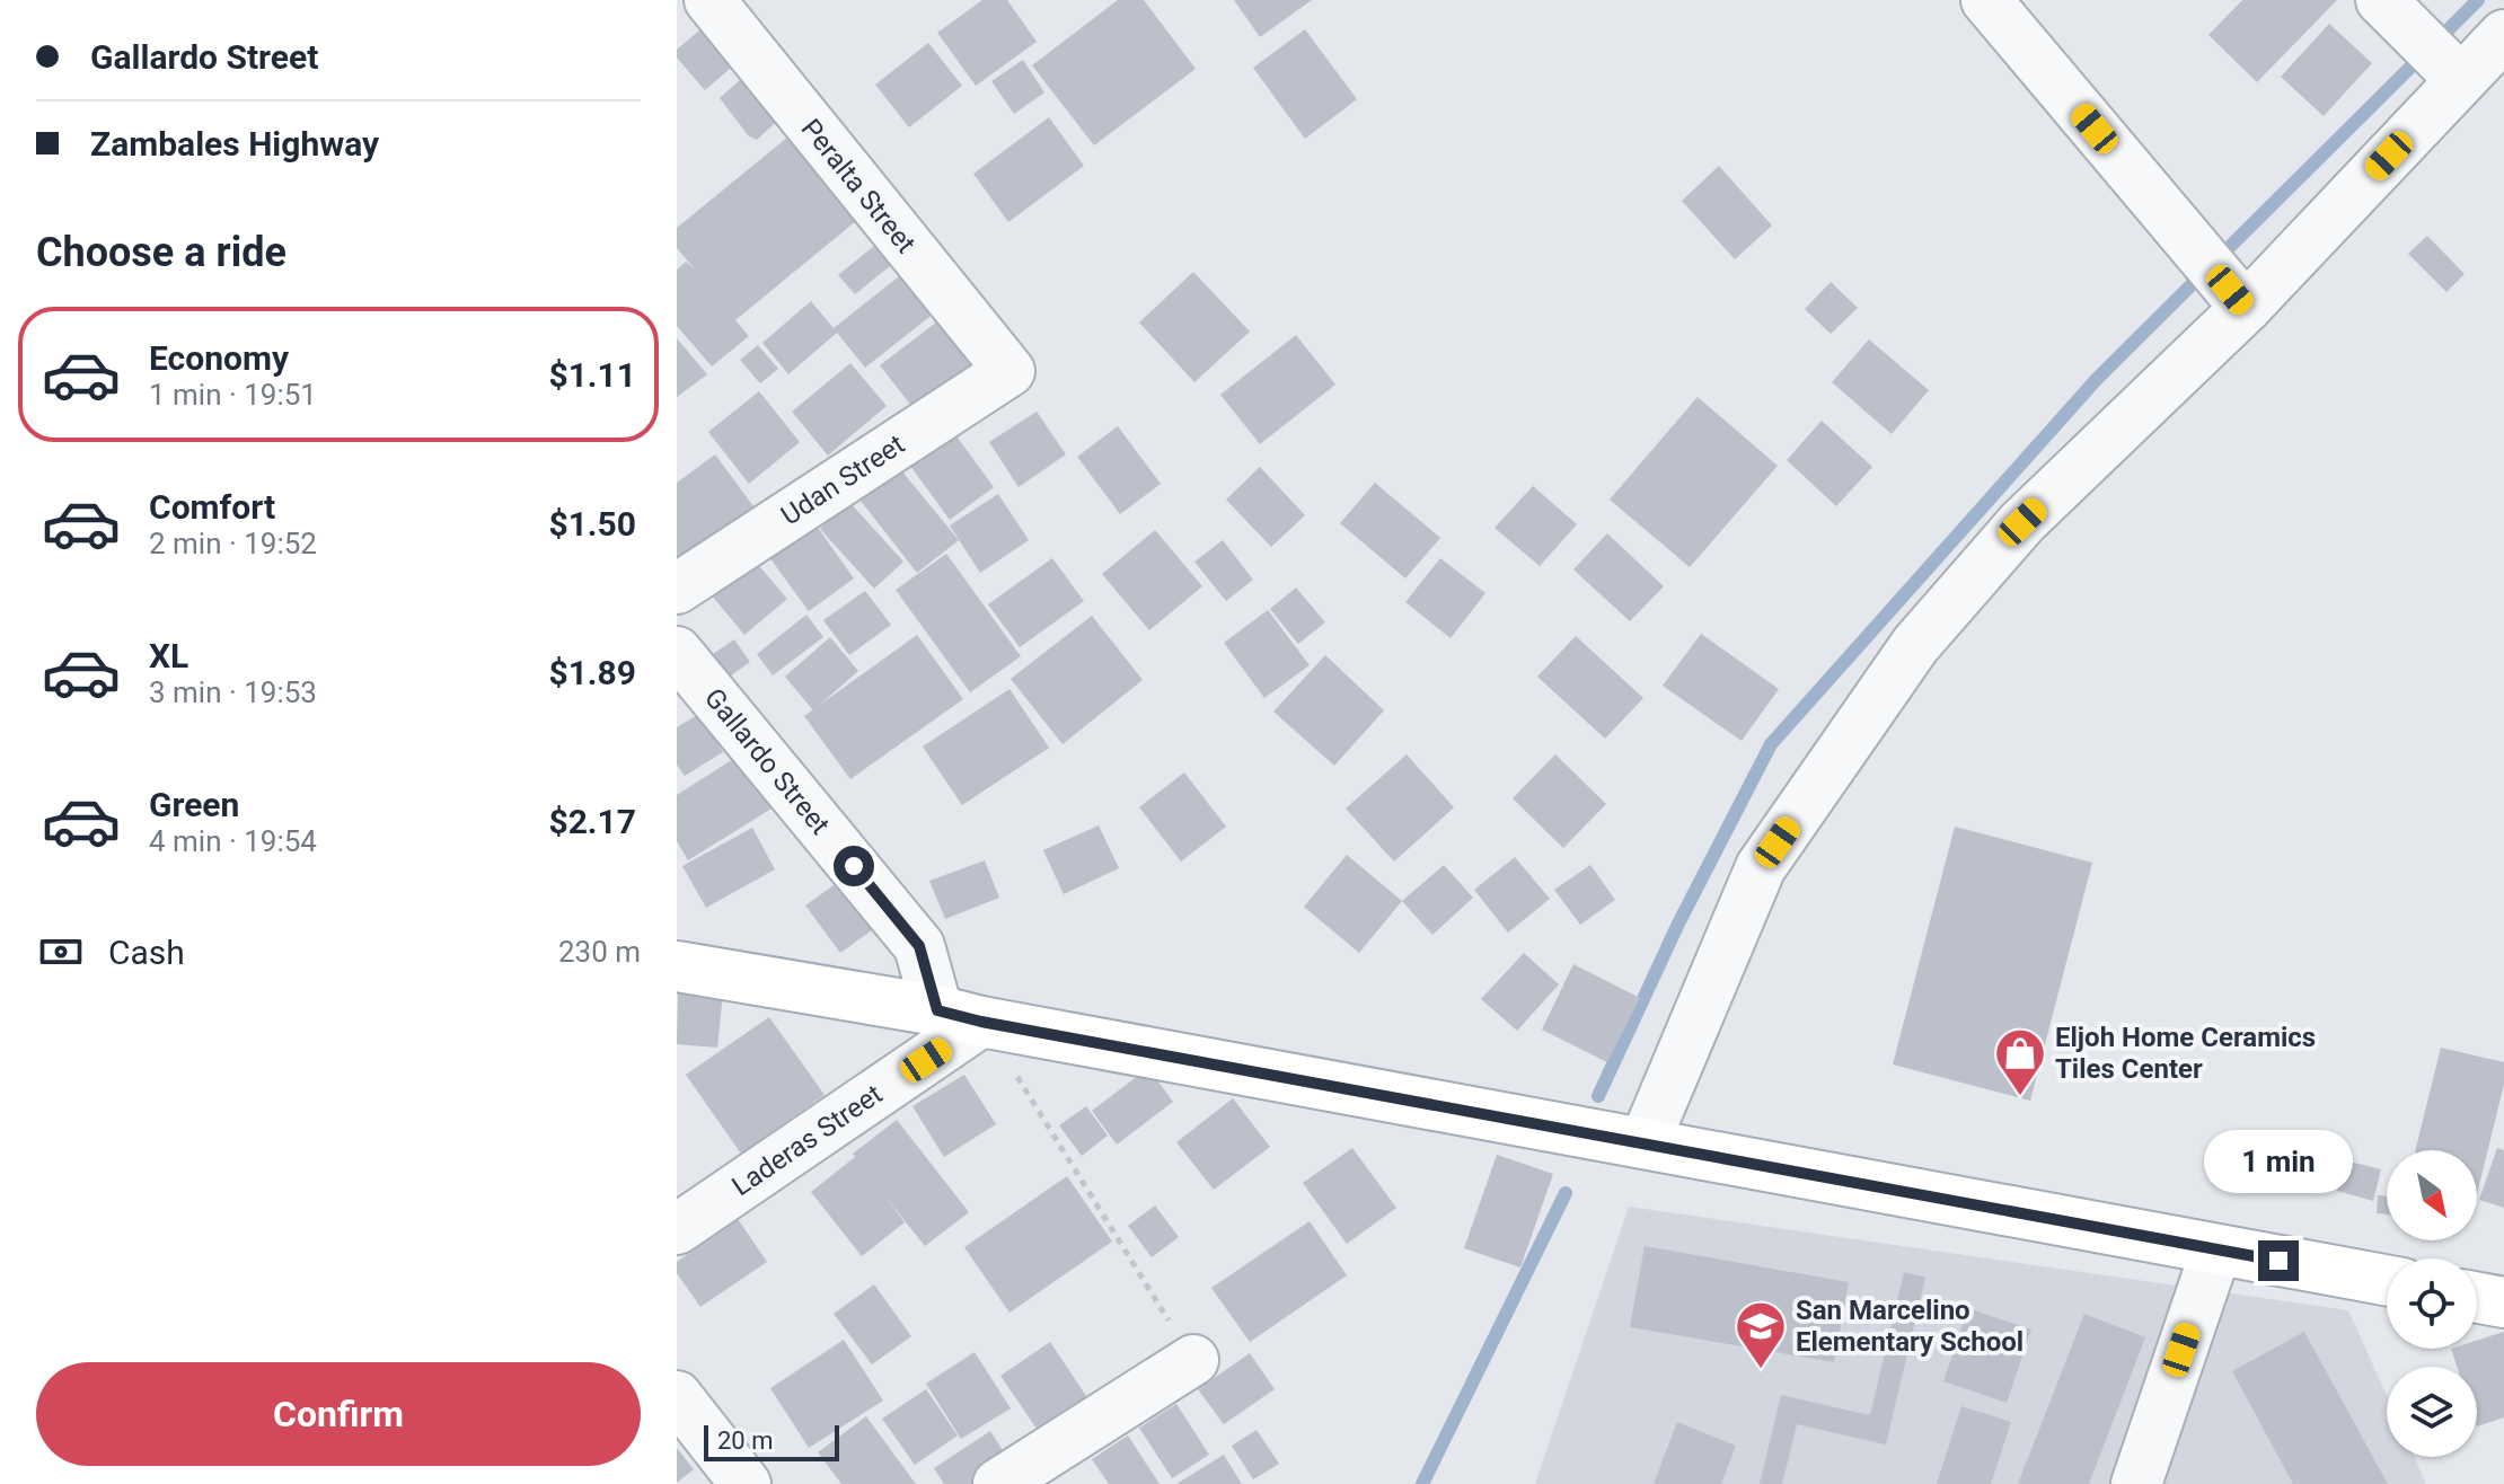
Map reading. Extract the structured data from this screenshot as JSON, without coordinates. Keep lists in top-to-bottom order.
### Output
{
  "streets": {
    "street": [
      "Peralta Street",
      "Udan Street",
      "Gallardo Street",
      "Laderas Street"
    ]
  },
  "crossings": [
    ["Peralta Street", "Udan Street"],
    ["Gallardo Street", "Laderas Street"]
  ],
  "places": {
    "shop": ["Eljoh Home Ceramics Tiles Center"],
    "school or university": ["San Marcelino Elementary School"]
  },
  "scale_bar": "20 m",
  "north": "bottom right",
  "page": {
    "banner": ["Gallardo Street", "Zambales Highway"],
    "heading": "Choose a ride",
    "list": [
      {
        "name": "Economy",
        "note": "1 min · 19:51",
        "value": "$1.11"
      },
      {
        "name": "Comfort",
        "note": "2 min · 19:52",
        "value": "$1.50"
      },
      {
        "name": "XL",
        "note": "3 min · 19:53",
        "value": "$1.89"
      },
      {
        "name": "Green",
        "note": "4 min · 19:54",
        "value": "$2.17"
      }
    ],
    "pay": ["Cash", "230 m"],
    "bubble": "1 min",
    "buttons": "Confirm",
    "scale": "20 m"
  }
}
